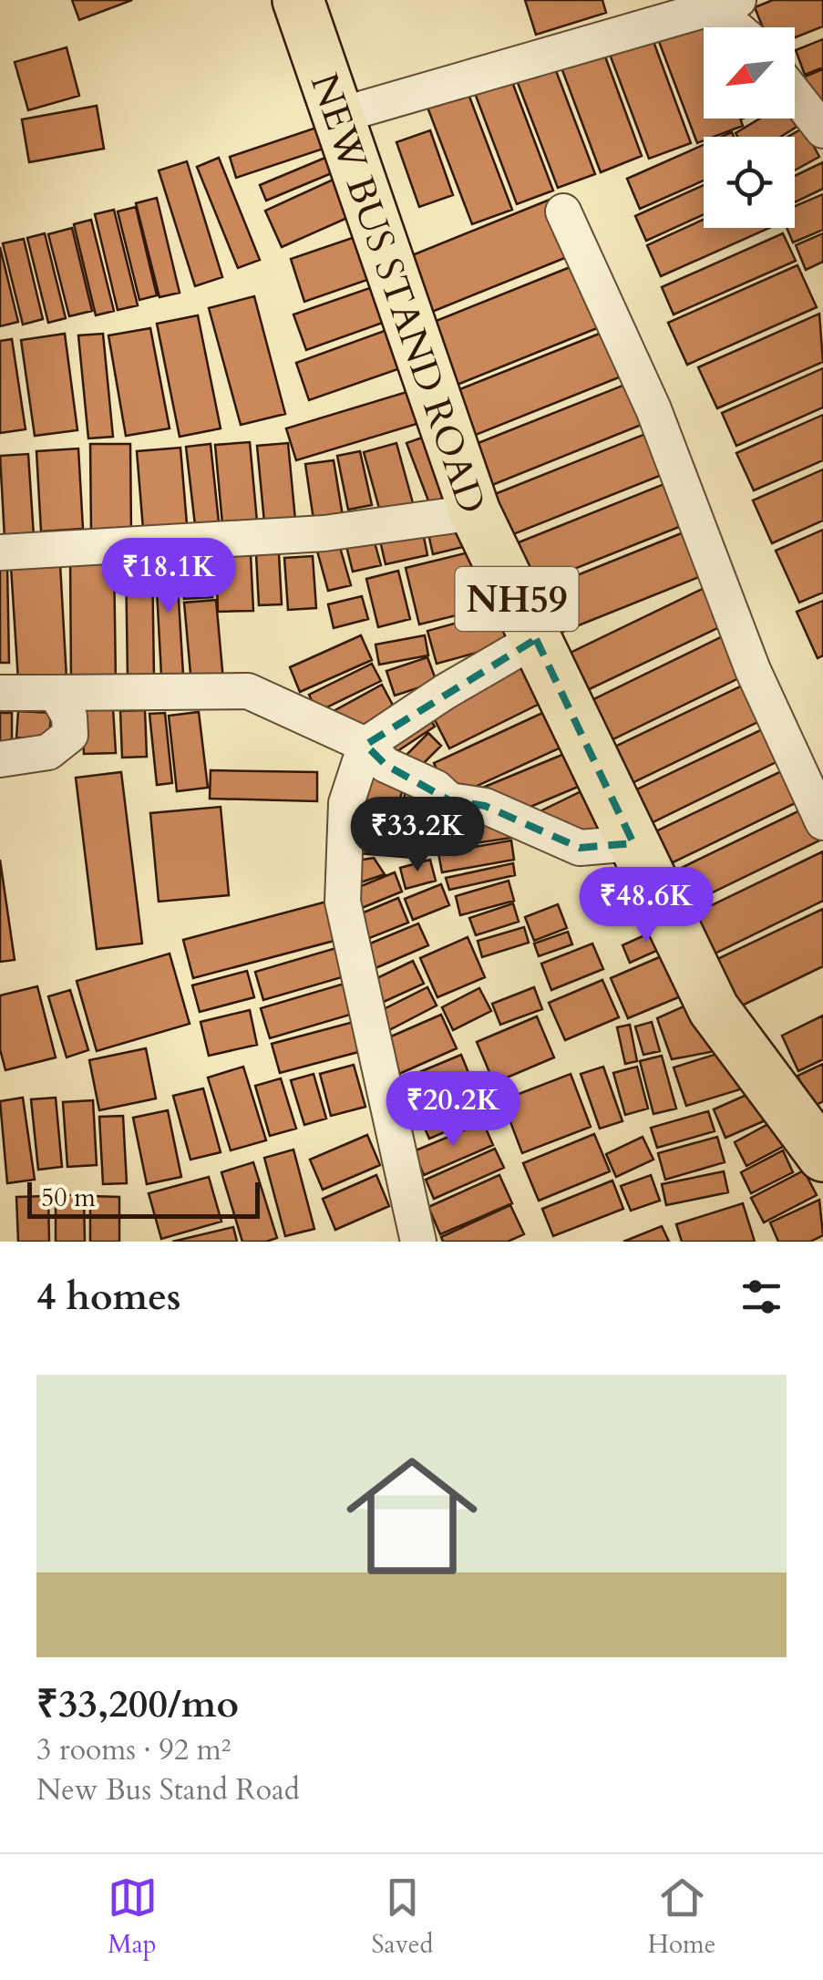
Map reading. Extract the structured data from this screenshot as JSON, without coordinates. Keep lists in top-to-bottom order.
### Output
{
  "streets": {
    "highway": ["NEW BUS STAND ROAD", "NH59"]
  },
  "scale_bar": "50 m",
  "north": "bottom left",
  "page": {
    "price": [
      "₹18.1K",
      "₹33.2K",
      "₹48.6K",
      "₹20.2K"
    ],
    "scale": "50 m",
    "heading": "4 homes",
    "list": [
      {
        "name": "₹33,200/mo",
        "note": "3 rooms · 92 m² · New Bus Stand Road"
      }
    ],
    "tabs": ["Map", "Saved", "Home"]
  }
}
